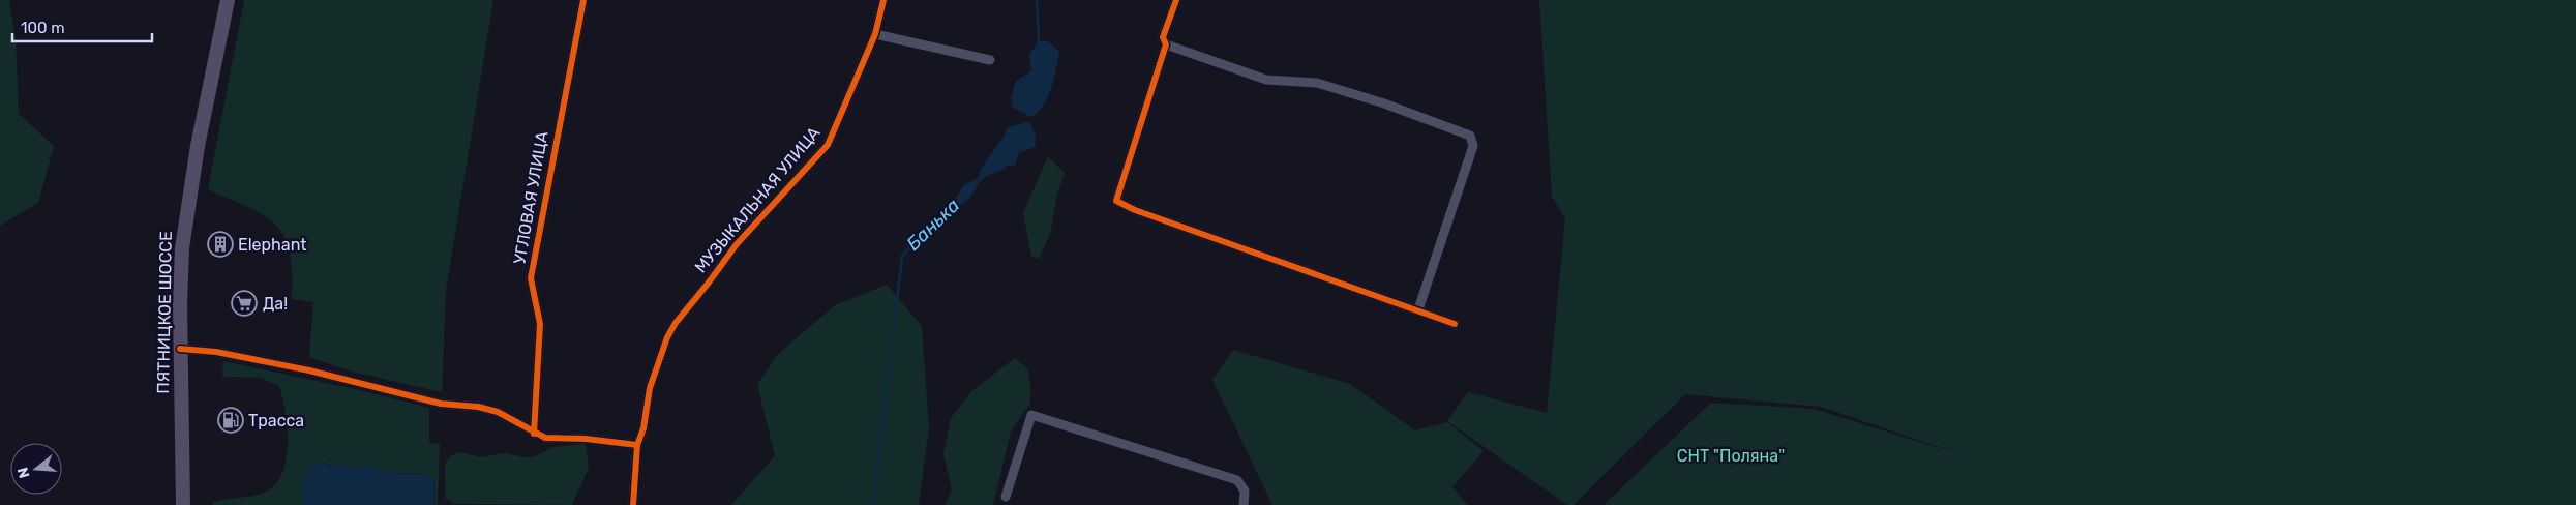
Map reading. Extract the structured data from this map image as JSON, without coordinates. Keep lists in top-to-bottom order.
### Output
{
  "streets": {
    "main road": ["ПЯТНИЦКОЕ ШОССЕ"],
    "street": ["УГЛОВАЯ УЛИЦА", "МУЗЫКАЛЬНАЯ УЛИЦА"]
  },
  "water": ["Банька"],
  "parks": ["СНТ \"Поляна\""],
  "places": {
    "building": ["Elephant"],
    "supermarket": ["Да!"],
    "fuel station": ["Трасса"]
  },
  "scale_bar": "100 m",
  "north": "left"
}
